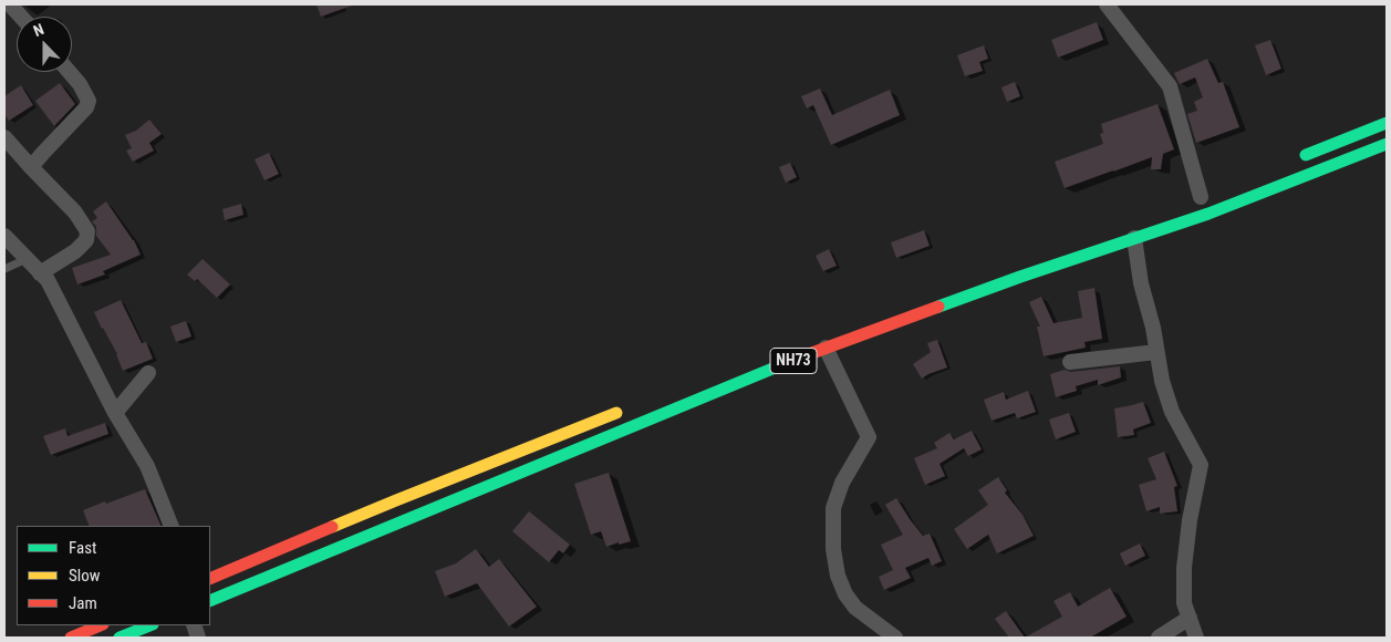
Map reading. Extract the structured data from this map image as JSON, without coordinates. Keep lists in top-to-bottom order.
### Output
{
  "streets": {
    "highway": ["NH73"]
  },
  "legend": ["Fast", "Slow", "Jam"],
  "north": "top"
}
